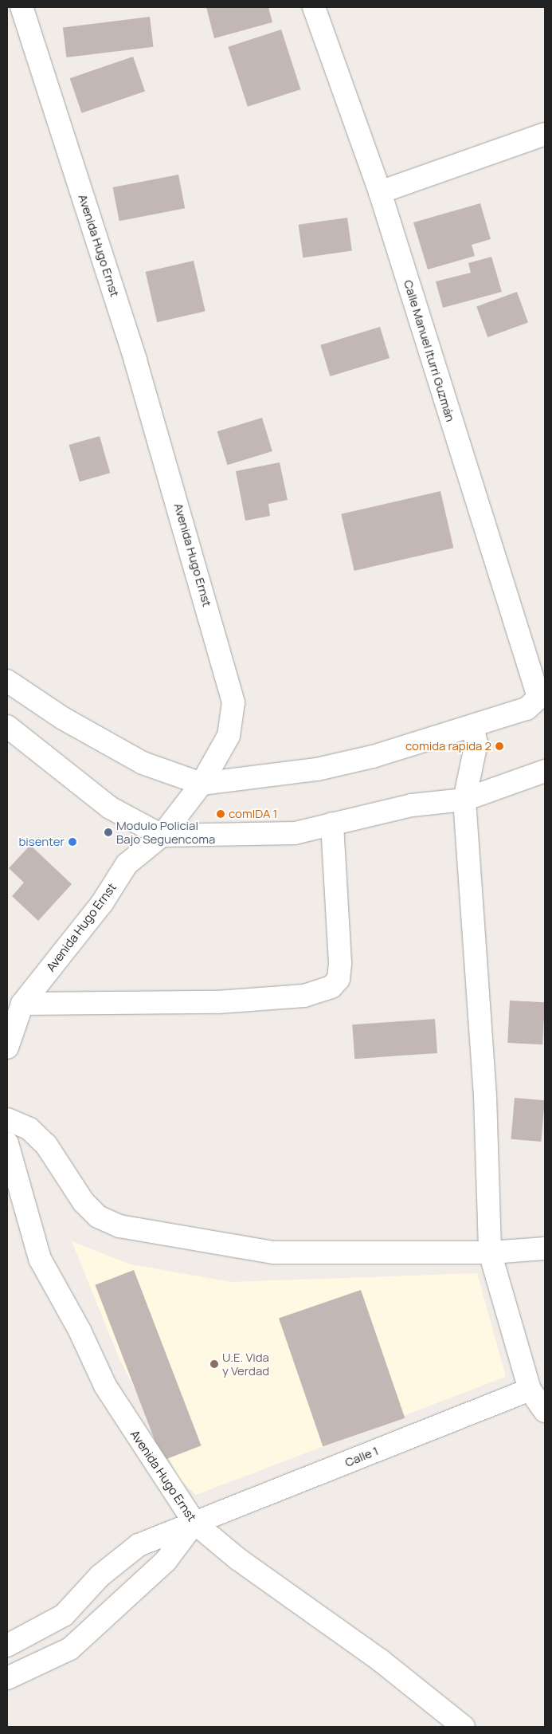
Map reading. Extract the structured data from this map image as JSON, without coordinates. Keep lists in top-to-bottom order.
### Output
{
  "streets": {
    "street": ["Avenida Hugo Ernst", "Calle Manuel Iturri Guzmán", "Calle 1"]
  },
  "crossings": [
    ["Avenida Hugo Ernst", "Calle 1"]
  ],
  "places": [
    "comida rapida 2",
    "comIDA 1",
    "Modulo Policial Bajo Seguencoma",
    "bisenter",
    "U.E. Vida y Verdad"
  ]
}
